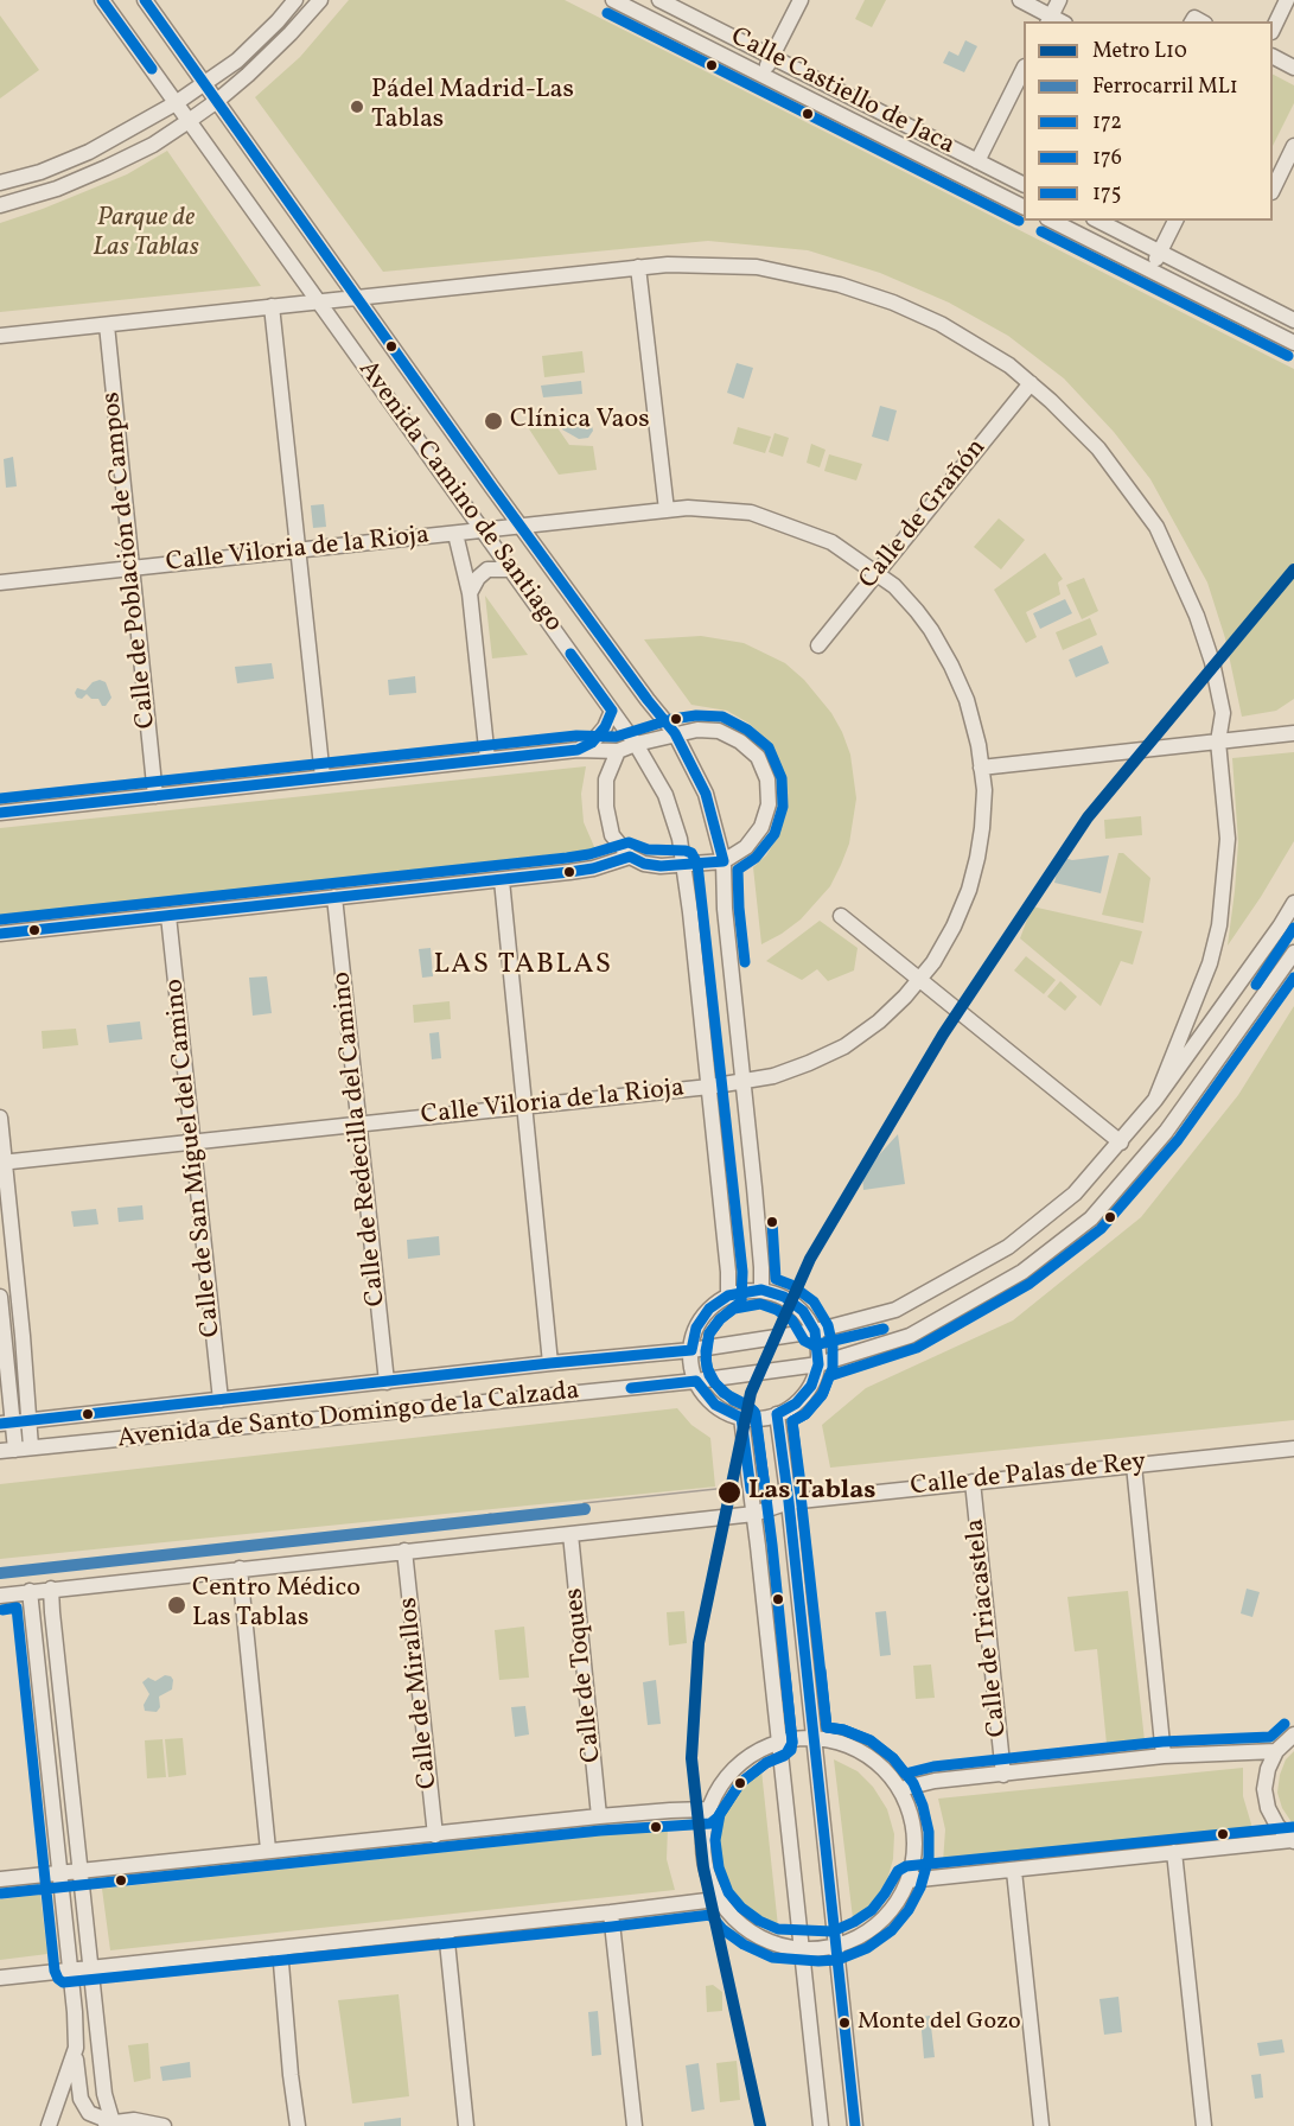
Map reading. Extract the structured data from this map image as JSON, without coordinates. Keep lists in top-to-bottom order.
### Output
{
  "streets": {
    "street": [
      "Calle Castiello de Jaca",
      "Avenida Camino de Santiago",
      "Calle de Grañón",
      "Calle Viloria de la Rioja",
      "Calle de Población de Campos",
      "Calle de Redecilla del Camino",
      "Calle de San Miguel del Camino",
      "Avenida de Santo Domingo de la Calzada",
      "Calle de Palas de Rey",
      "Calle de Triacastela",
      "Calle de Toques",
      "Calle de Mirallos"
    ]
  },
  "crossings": [
    ["Avenida Camino de Santiago", "Calle Viloria de la Rioja"],
    ["Calle de Grañón", "Calle Viloria de la Rioja"],
    ["Calle Viloria de la Rioja", "Calle de Población de Campos"],
    ["Calle Viloria de la Rioja", "Calle de Redecilla del Camino"],
    ["Calle Viloria de la Rioja", "Calle de San Miguel del Camino"],
    ["Calle de Redecilla del Camino", "Avenida de Santo Domingo de la Calzada"],
    ["Calle de San Miguel del Camino", "Avenida de Santo Domingo de la Calzada"],
    ["Calle de Palas de Rey", "Calle de Triacastela"],
    ["Calle de Palas de Rey", "Calle de Toques"],
    ["Calle de Palas de Rey", "Calle de Mirallos"]
  ],
  "districts": ["LAS TABLAS"],
  "parks": ["Parque de Las Tablas"],
  "places": [
    "Pádel Madrid-Las Tablas",
    "Clínica Vaos",
    "Las Tablas",
    "Centro Médico Las Tablas",
    "Monte del Gozo"
  ],
  "lines": [
    "transit line 172",
    "transit line 176",
    "metro line L10",
    "transit line 175",
    "rail line ML1"
  ],
  "legend": [
    "Metro L10",
    "Ferrocarril ML1",
    "172",
    "176",
    "175"
  ]
}
